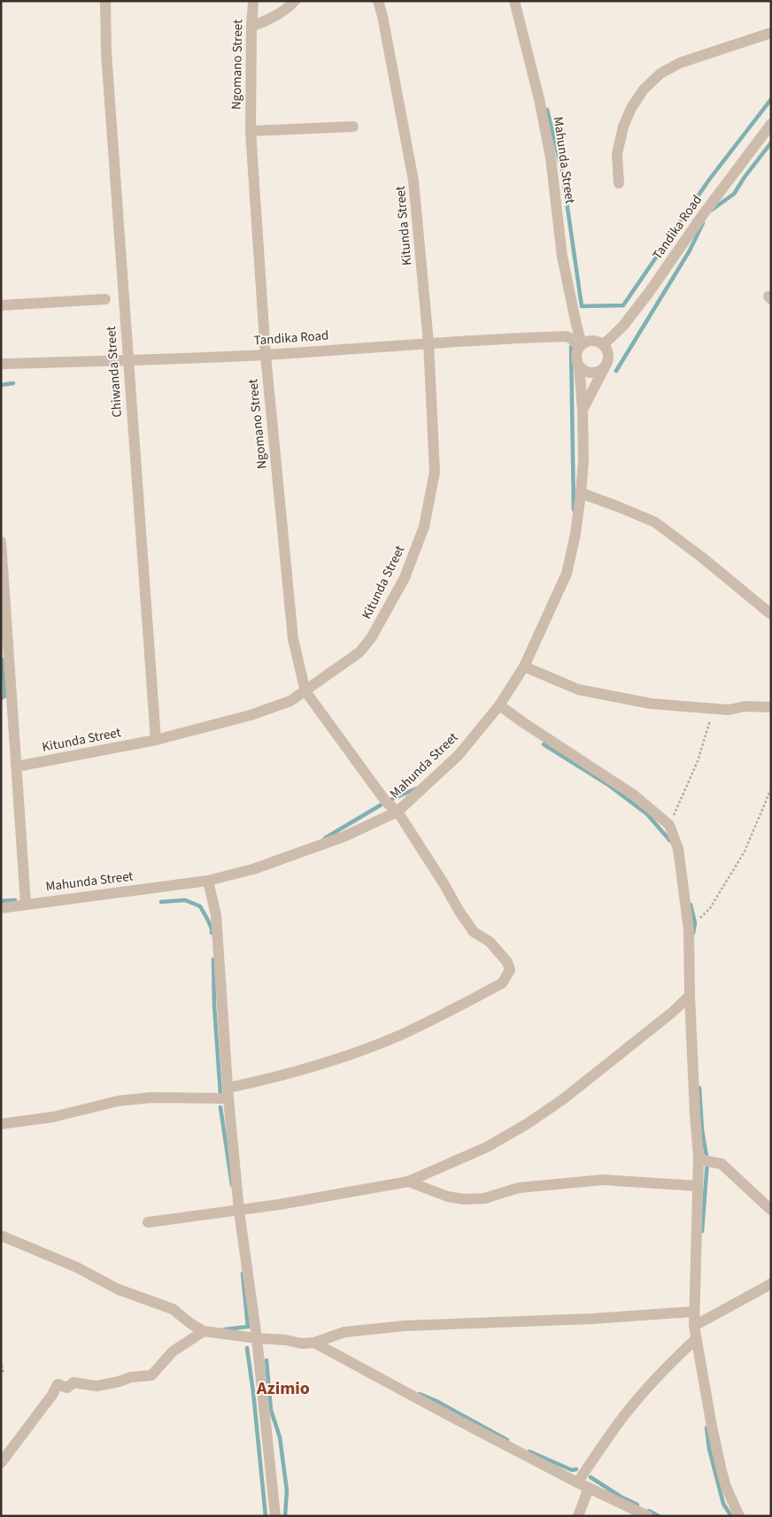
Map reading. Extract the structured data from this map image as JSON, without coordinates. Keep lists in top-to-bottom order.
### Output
{
  "streets": {
    "street": [
      "Ngomano Street",
      "Mahunda Street",
      "Kitunda Street",
      "Tandika Road",
      "Chiwanda Street"
    ]
  },
  "crossings": [
    ["Ngomano Street", "Mahunda Street"],
    ["Ngomano Street", "Kitunda Street"],
    ["Ngomano Street", "Tandika Road"],
    ["Mahunda Street", "Tandika Road"],
    ["Kitunda Street", "Tandika Road"],
    ["Kitunda Street", "Chiwanda Street"],
    ["Tandika Road", "Chiwanda Street"]
  ],
  "districts": ["Azimio"]
}
